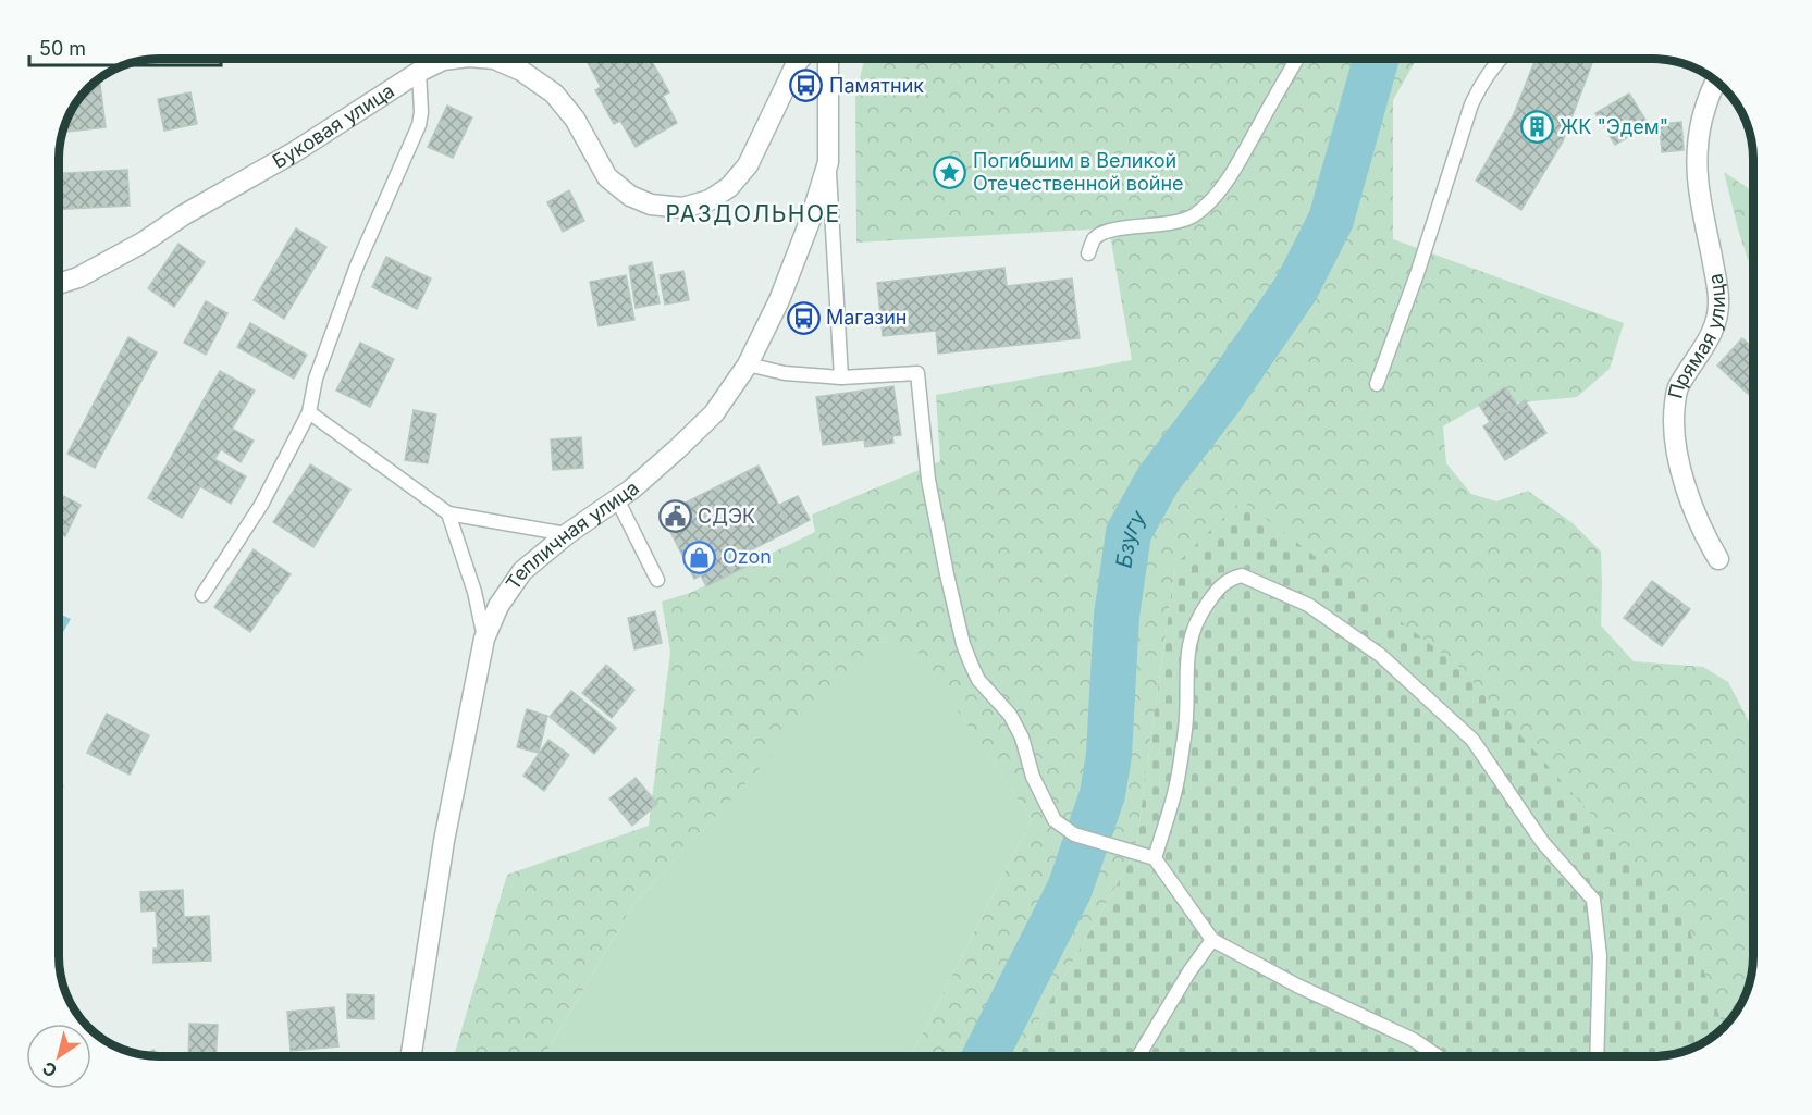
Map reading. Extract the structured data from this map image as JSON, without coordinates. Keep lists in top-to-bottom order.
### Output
{
  "streets": {
    "street": ["Буковая улица", "Прямая улица", "Тепличная улица"]
  },
  "districts": ["РАЗДОЛЬНОЕ"],
  "water": ["Бзугу"],
  "places": {
    "bus stop": ["Памятник", "Магазин"],
    "building": ["ЖК \"Эдем\""],
    "place": ["Погибшим в Великой Отечественной войне"],
    "public building": ["СДЭК"],
    "shop": ["Ozon"]
  },
  "scale_bar": "50 m",
  "north": "bottom left"
}
